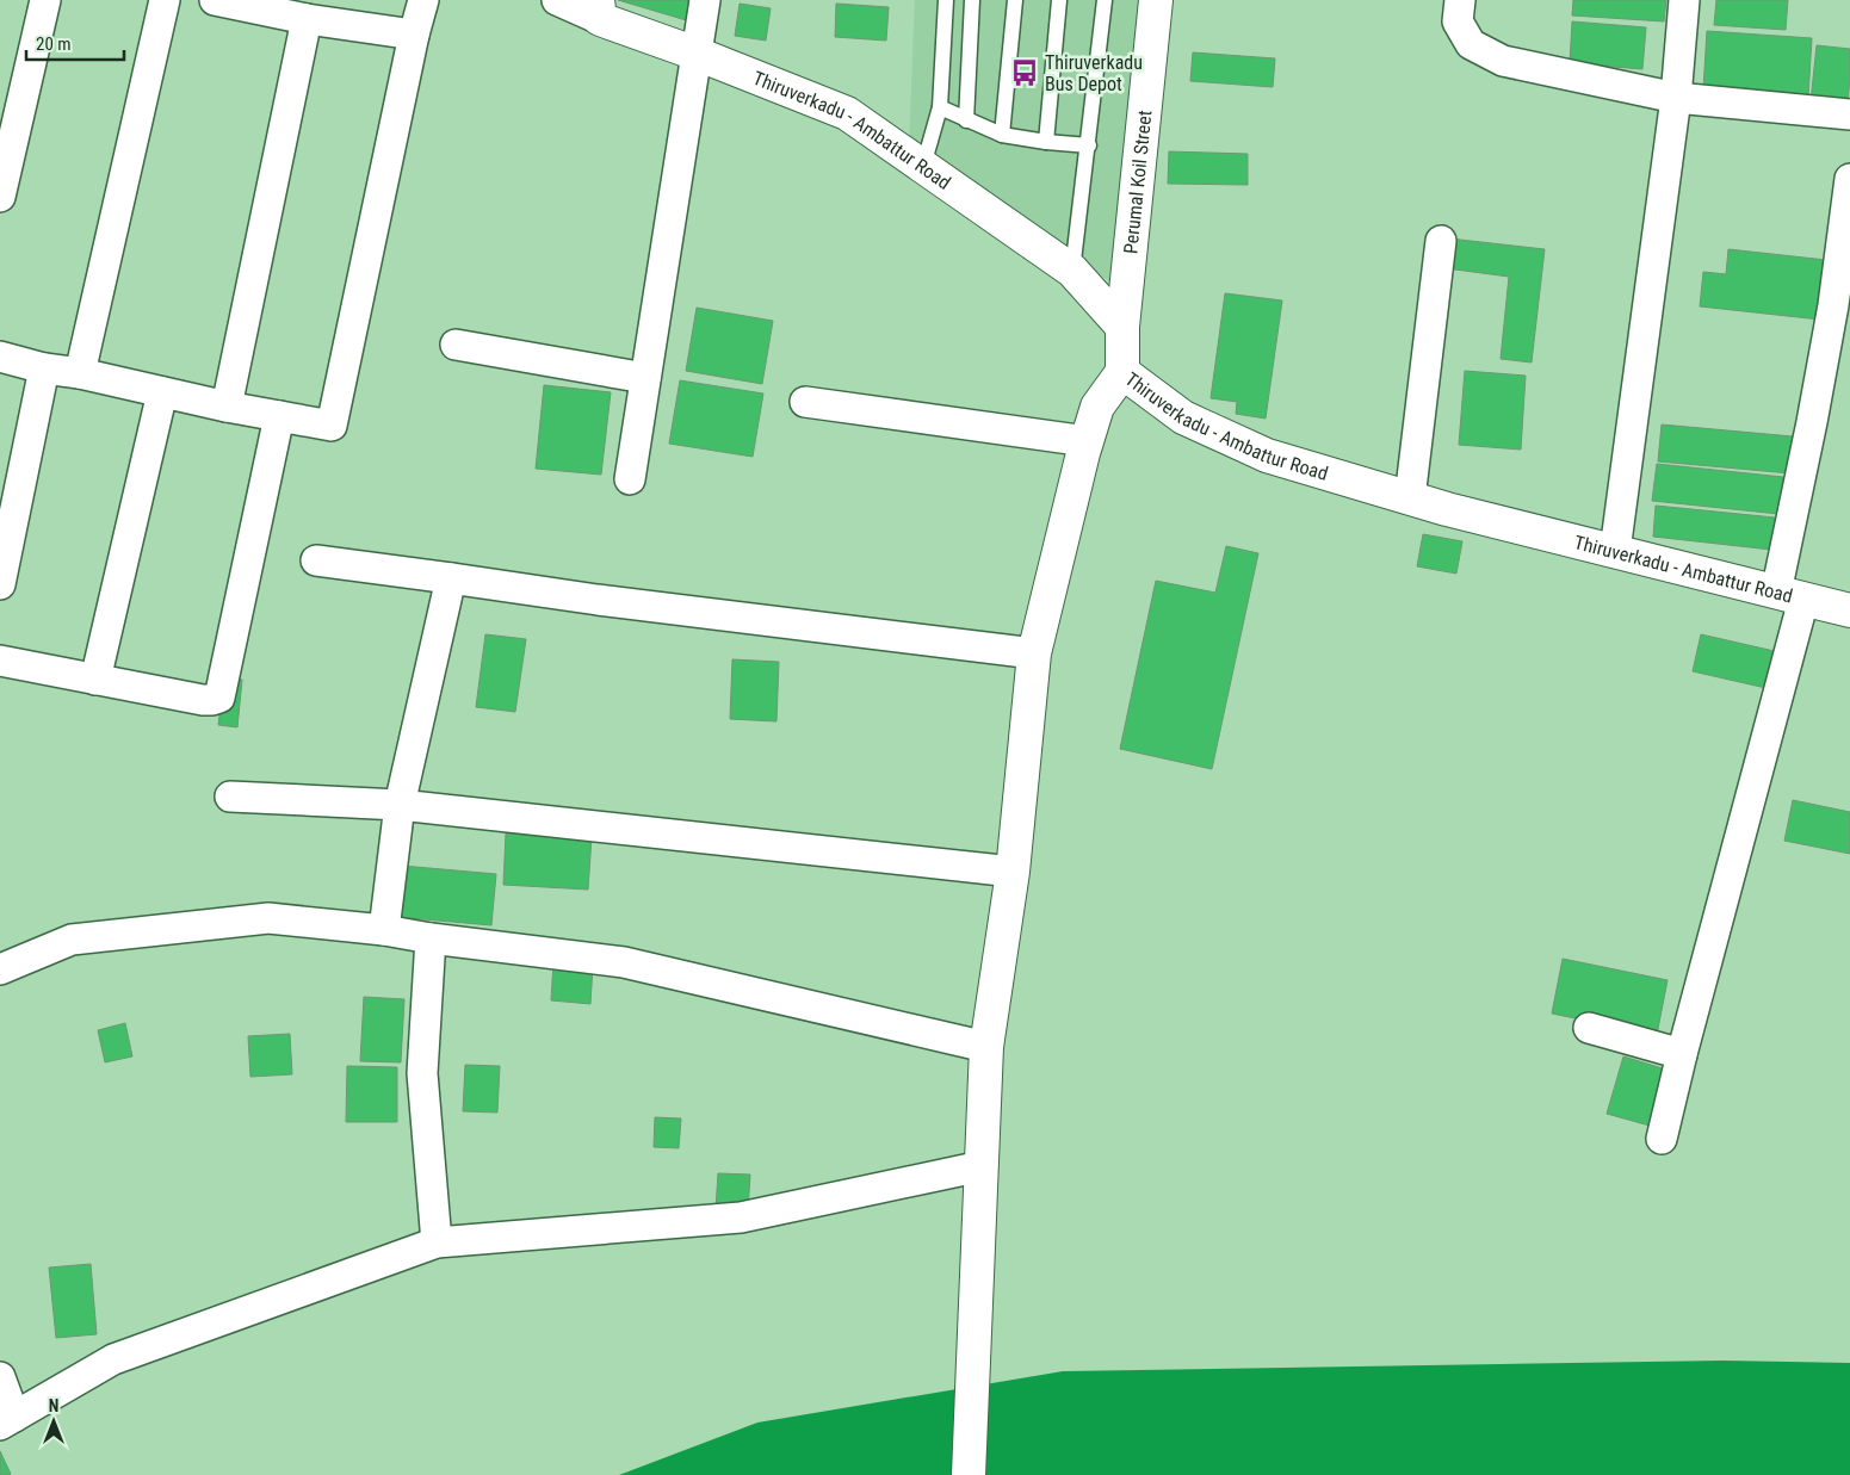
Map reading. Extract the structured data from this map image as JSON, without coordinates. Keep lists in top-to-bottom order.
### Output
{
  "streets": {
    "street": ["Thiruverkadu - Ambattur Road", "Perumal Koil Street"]
  },
  "crossings": [
    ["Thiruverkadu - Ambattur Road", "Perumal Koil Street"]
  ],
  "places": {
    "bus stop": ["Thiruverkadu Bus Depot"]
  },
  "scale_bar": "20 m",
  "north": "top"
}
